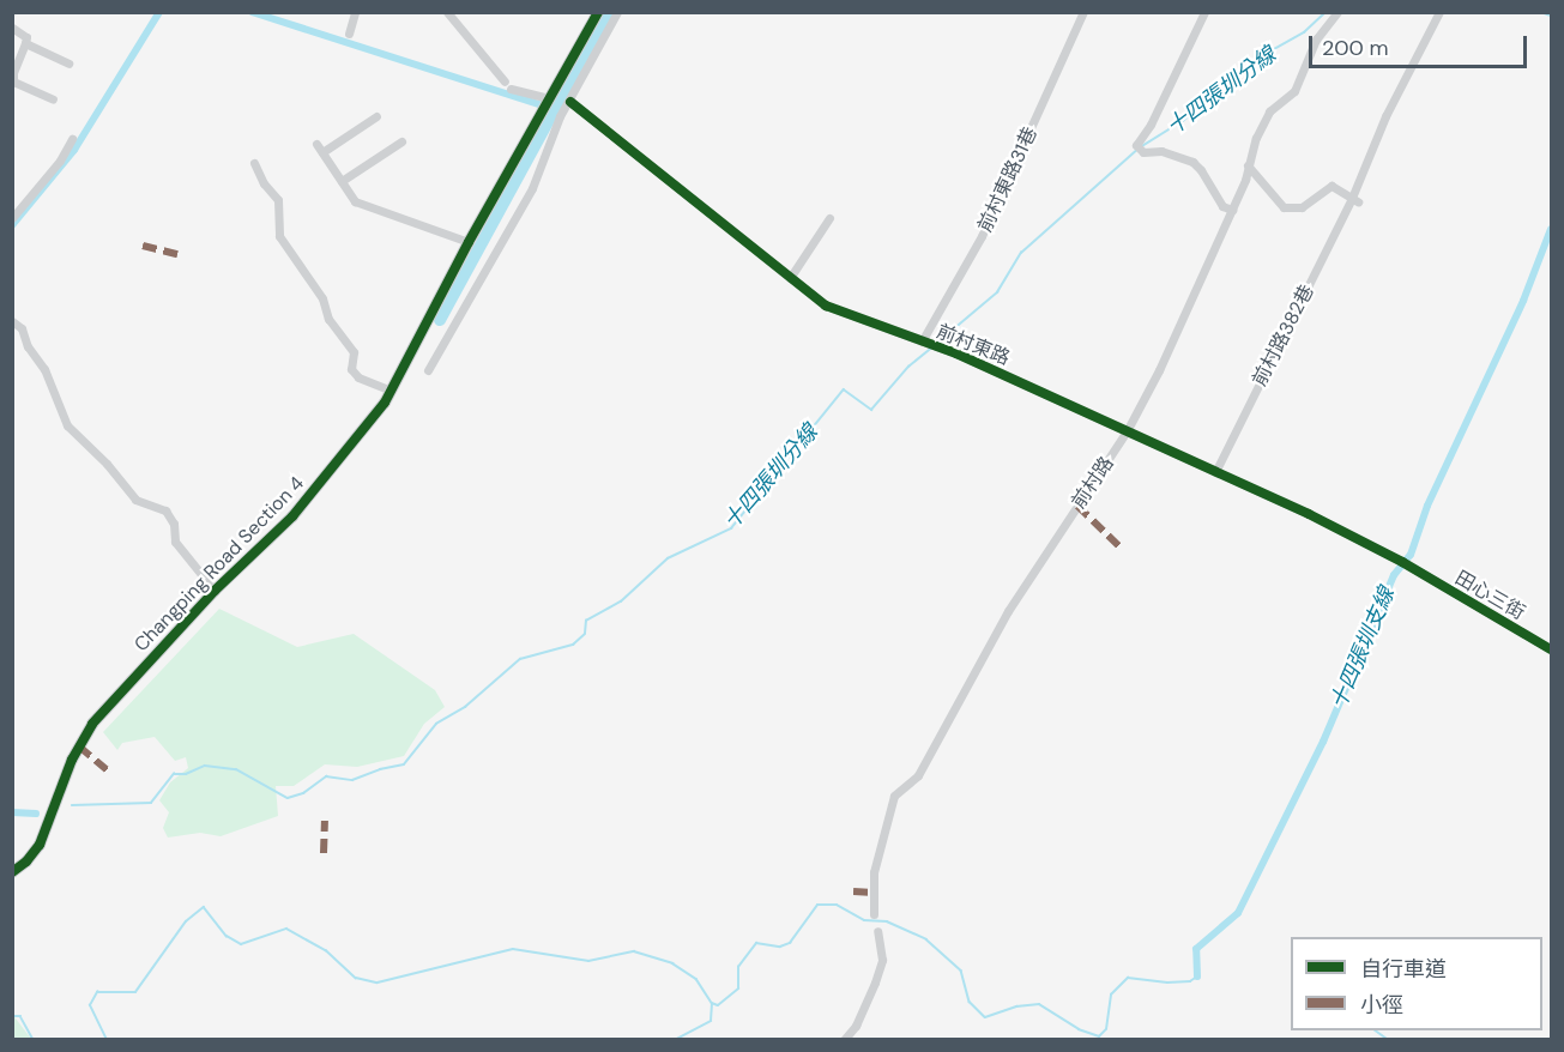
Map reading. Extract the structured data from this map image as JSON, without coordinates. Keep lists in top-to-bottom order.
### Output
{
  "streets": {
    "street": [
      "前村東路31巷",
      "前村路382巷",
      "前村東路",
      "前村路",
      "Changping Road Section 4",
      "田心三街"
    ]
  },
  "crossings": [
    ["前村東路31巷", "前村東路"],
    ["前村路382巷", "前村東路"],
    ["前村東路", "前村路"],
    ["前村東路", "田心三街"]
  ],
  "water": ["十四張圳分線", "十四張圳支線"],
  "legend": ["自行車道", "小徑"],
  "scale_bar": "200 m"
}
